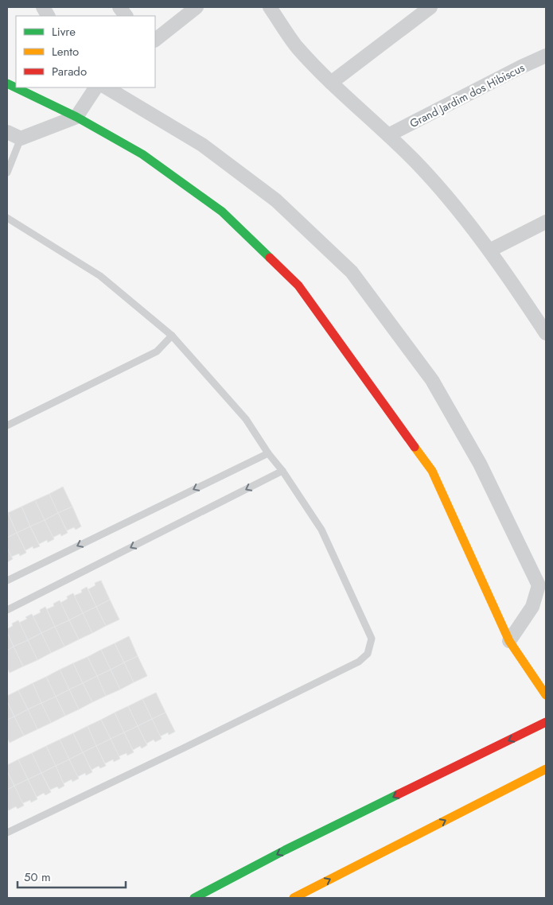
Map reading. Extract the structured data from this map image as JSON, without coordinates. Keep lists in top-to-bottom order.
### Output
{
  "streets": {
    "street": ["Grand Jardim dos Hibiscus"]
  },
  "legend": ["Livre", "Lento", "Parado"],
  "scale_bar": "50 m"
}
